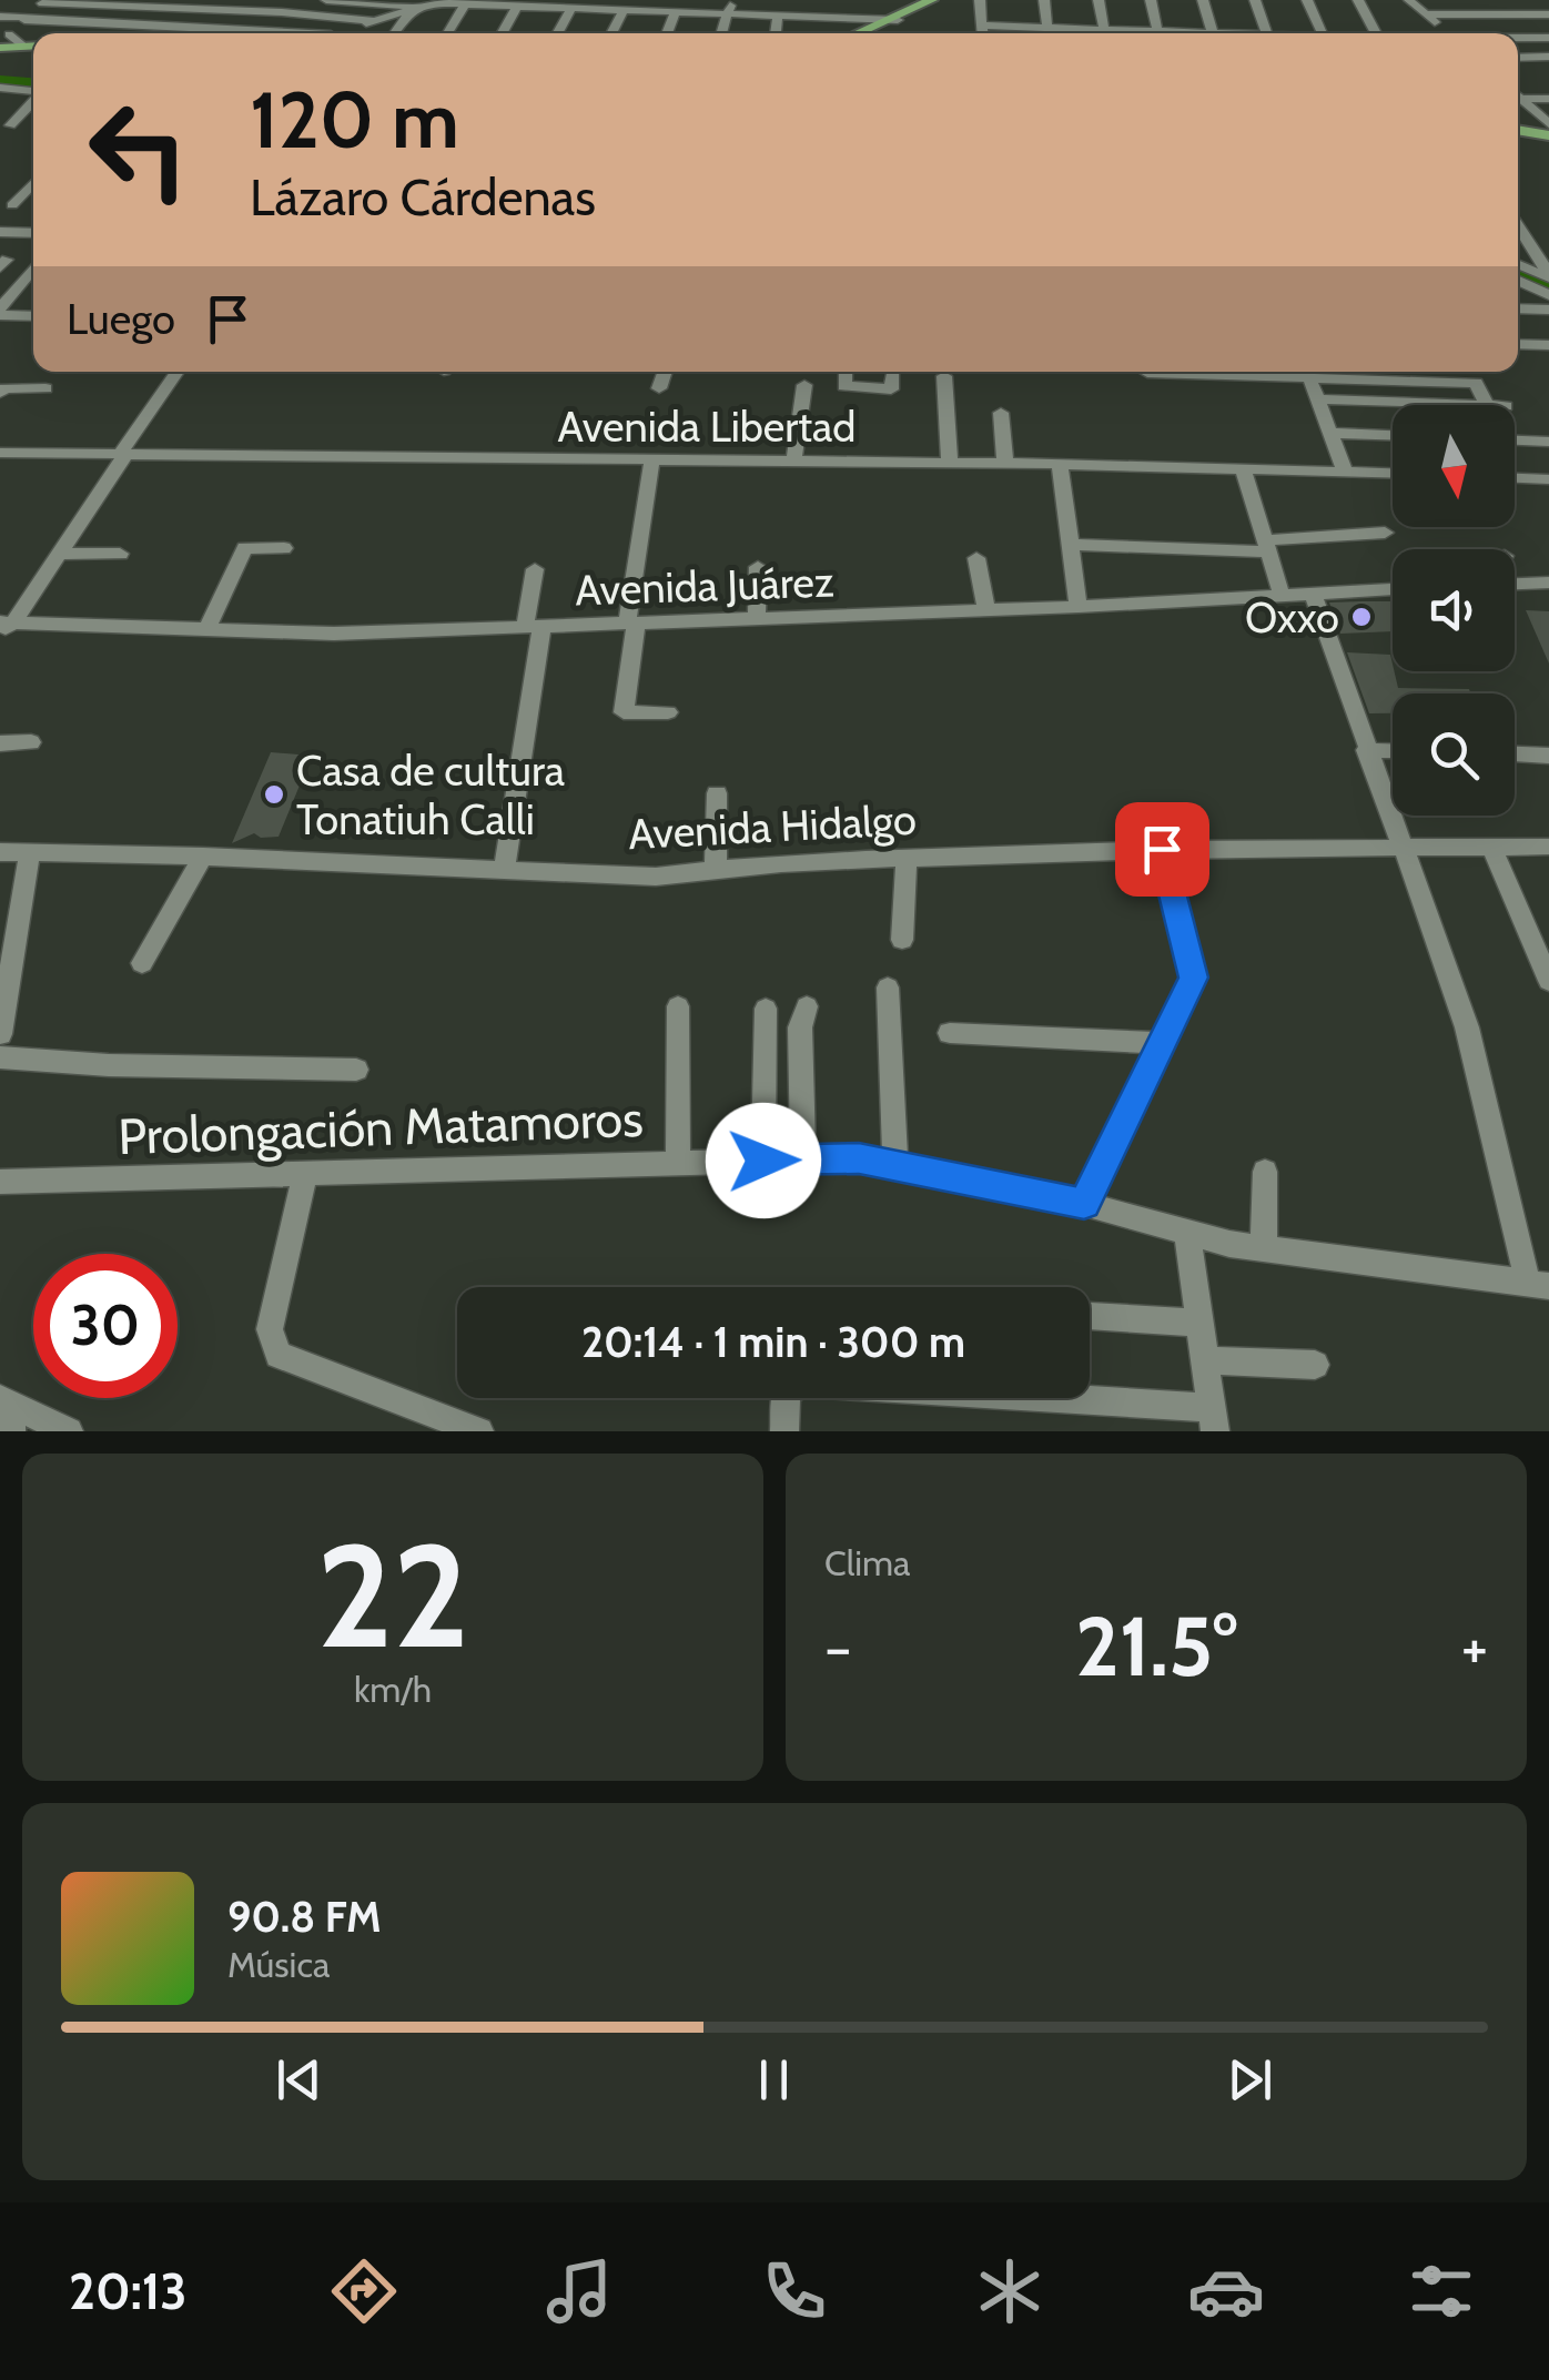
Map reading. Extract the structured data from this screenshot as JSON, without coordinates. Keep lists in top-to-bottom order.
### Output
{
  "streets": {
    "street": [
      "Avenida Libertad",
      "Avenida Juárez",
      "Avenida Hidalgo",
      "Prolongación Matamoros"
    ]
  },
  "places": ["Oxxo", "Casa de cultura Tonatiuh Calli"],
  "north": "bottom",
  "page": {
    "turn": ["120 m", "Lázaro Cárdenas"],
    "then": "Luego",
    "limit": "30",
    "trip": "20:14 · 1 min · 300 m",
    "tile": [
      ["22", "km/h"],
      "Clima"
    ],
    "heat": ["−", "21.5°", "+"],
    "song": ["90.8 FM", "Música"],
    "tabs": "20:13"
  }
}
